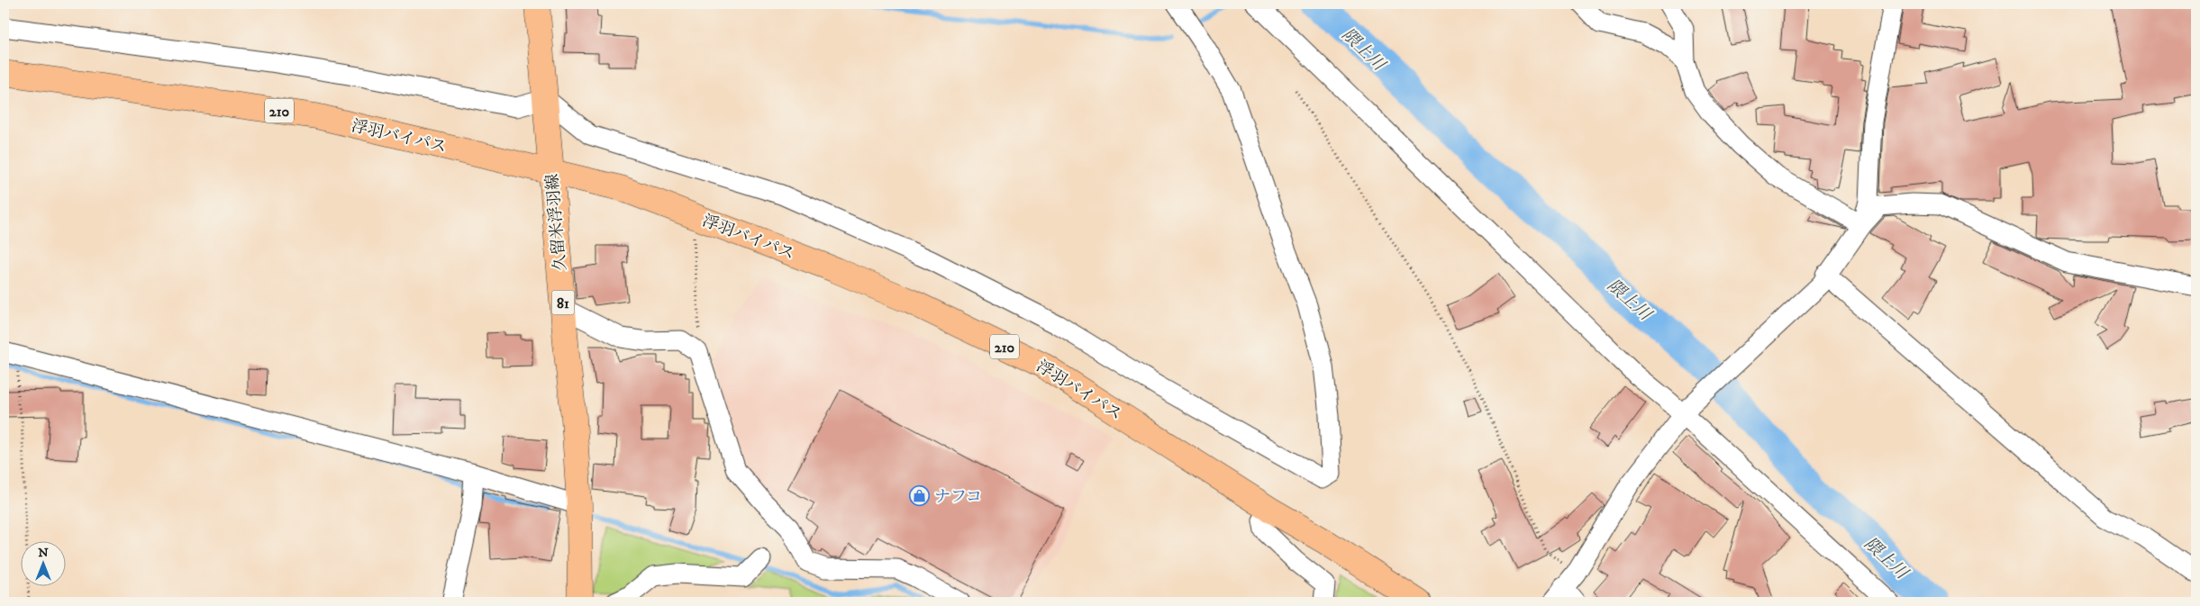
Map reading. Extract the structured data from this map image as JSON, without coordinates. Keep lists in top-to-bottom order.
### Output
{
  "streets": {
    "main road": [
      "210",
      "浮羽バイパス",
      "久留米浮羽線",
      "81"
    ]
  },
  "crossings": [
    ["浮羽バイパス", "久留米浮羽線"]
  ],
  "water": ["隈上川"],
  "places": {
    "shop": ["ナフコ"]
  },
  "north": "top"
}
